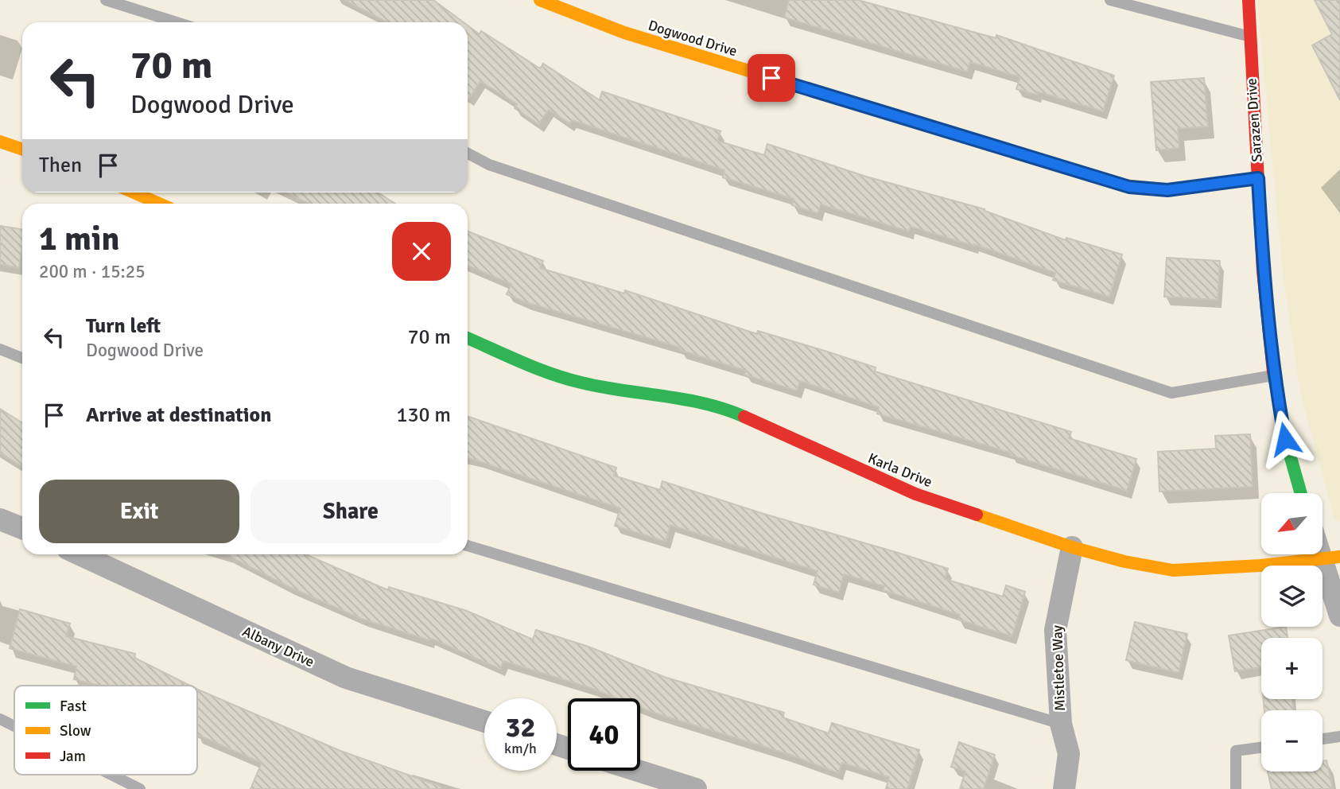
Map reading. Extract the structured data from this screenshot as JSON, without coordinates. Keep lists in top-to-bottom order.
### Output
{
  "streets": {
    "street": [
      "Dogwood Drive",
      "Sarazen Drive",
      "Karla Drive",
      "Albany Drive",
      "Mistletoe Way"
    ]
  },
  "crossings": [
    ["Dogwood Drive", "Sarazen Drive"],
    ["Karla Drive", "Mistletoe Way"]
  ],
  "legend": ["Fast", "Slow", "Jam"],
  "north": "bottom left",
  "page": {
    "turn": ["70 m", "Dogwood Drive"],
    "then": "Then",
    "heading": ["1 min", "200 m · 15:25"],
    "list": [
      {
        "name": "Turn left",
        "note": "Dogwood Drive",
        "value": "70 m"
      },
      {
        "name": "Arrive at destination",
        "value": "130 m"
      }
    ],
    "buttons": ["Exit", "Share"],
    "map_buttons": ["+", "−"],
    "speed": "32 km/h",
    "limit": "40"
  }
}
